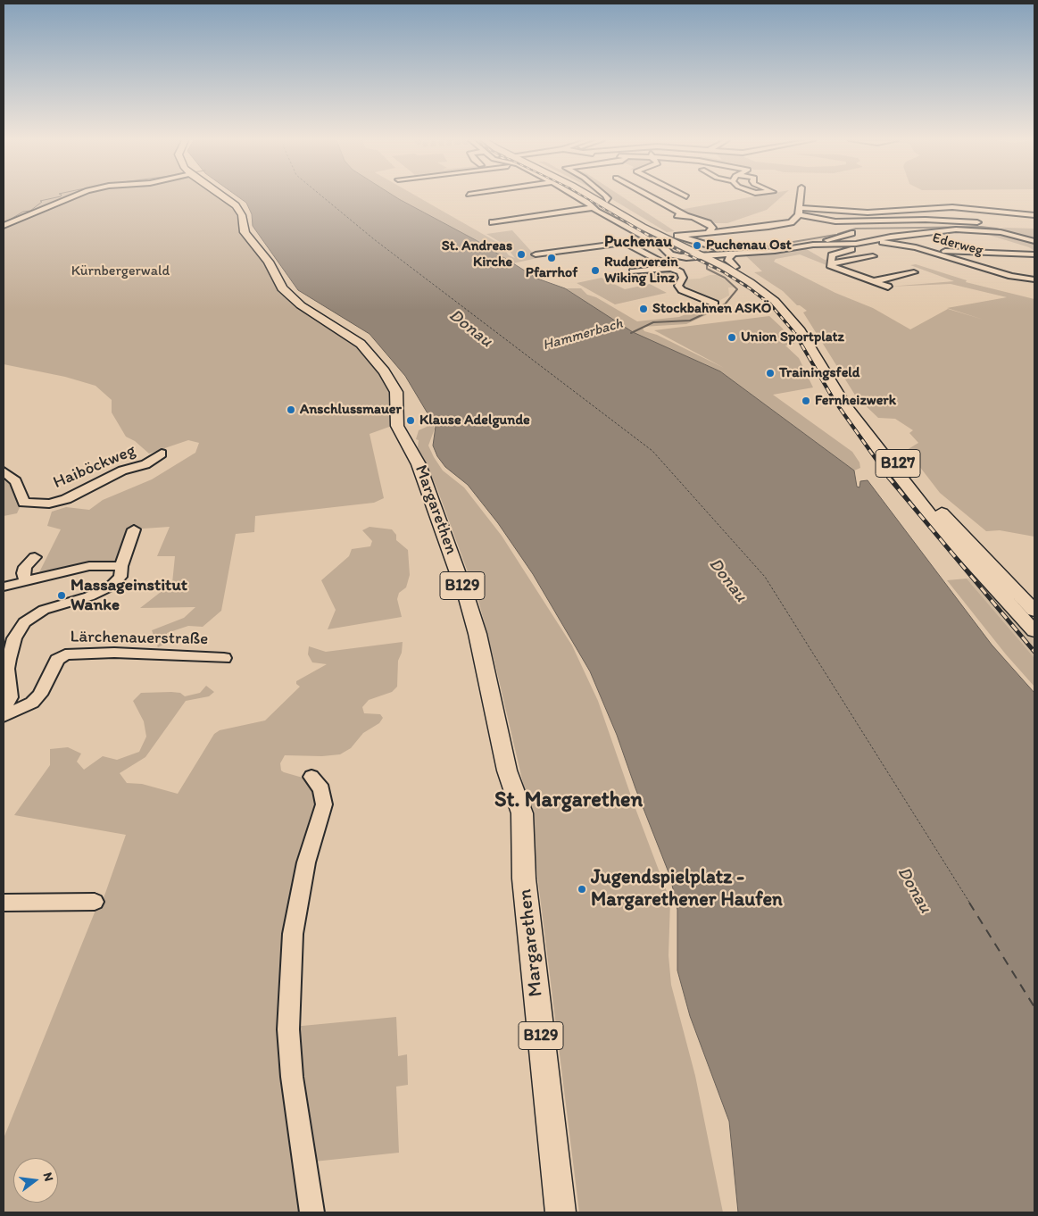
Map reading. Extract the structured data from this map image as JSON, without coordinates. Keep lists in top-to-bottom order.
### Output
{
  "streets": {
    "main road": ["B127", "Margarethen", "B129"],
    "street": ["Ederweg", "Haiböckweg", "Lärchenauerstraße"]
  },
  "districts": ["Puchenau", "St. Margarethen"],
  "water": ["Donau", "Hammerbach"],
  "parks": ["Kürnbergerwald"],
  "places": [
    "Puchenau Ost",
    "St. Andreas Kirche",
    "Pfarrhof",
    "Ruderverein Wiking Linz",
    "Stockbahnen ASKÖ",
    "Union Sportplatz",
    "Trainingsfeld",
    "Fernheizwerk",
    "Anschlussmauer",
    "Klause Adelgunde",
    "Massageinstitut Wanke",
    "Jugendspielplatz - Margarethener Haufen"
  ],
  "north": "right"
}
